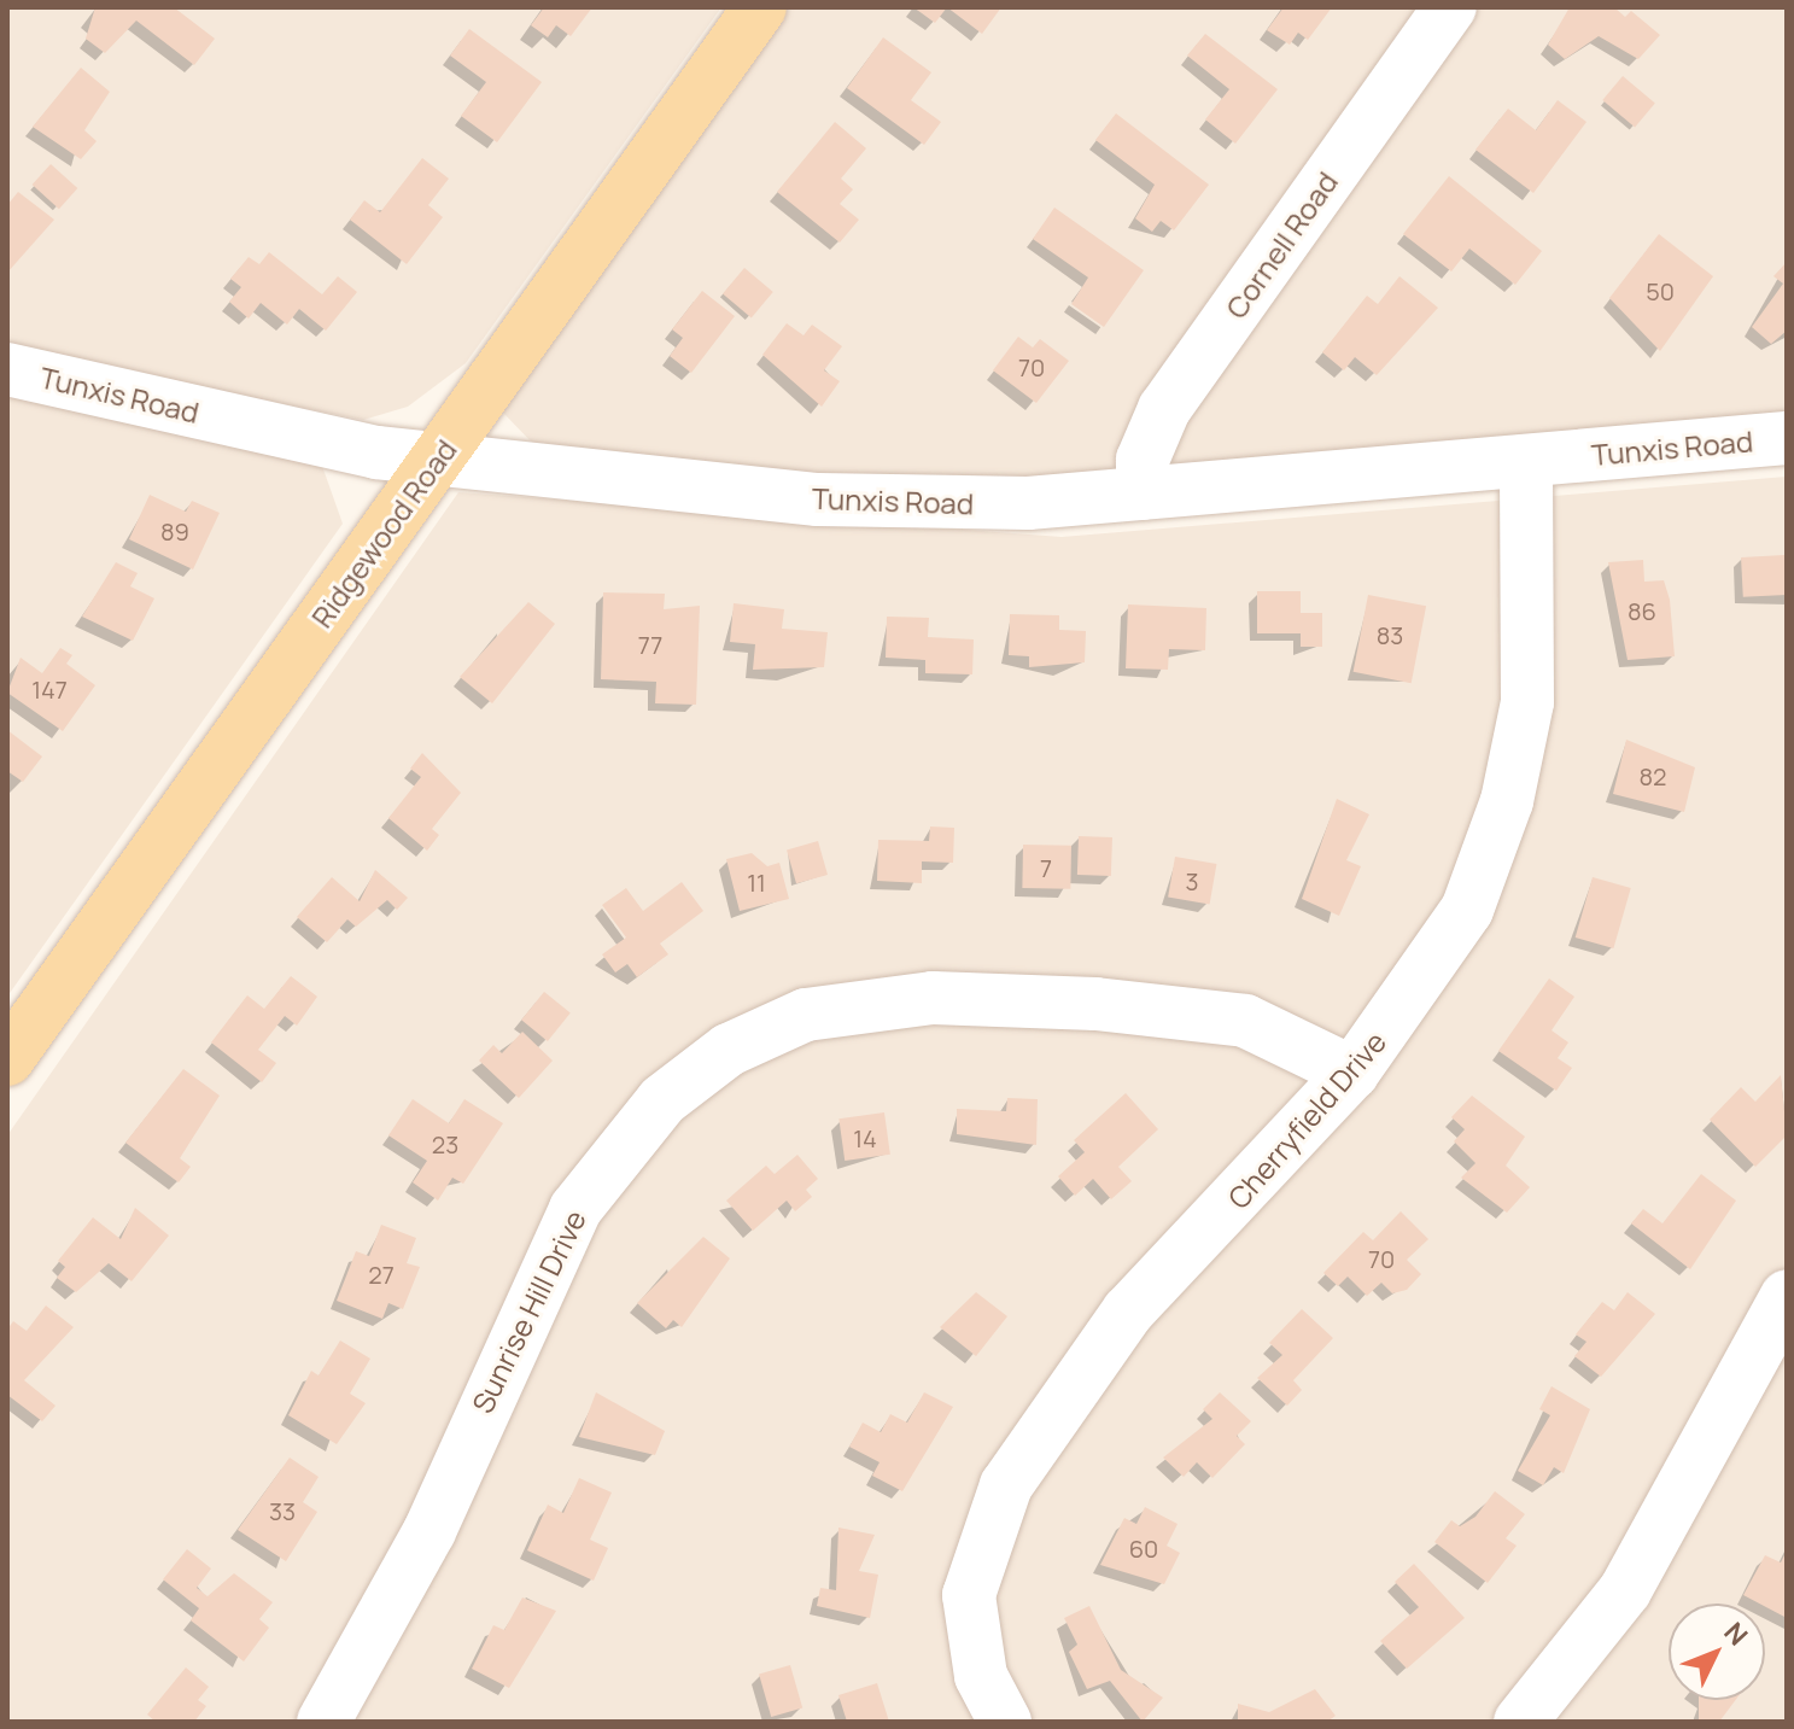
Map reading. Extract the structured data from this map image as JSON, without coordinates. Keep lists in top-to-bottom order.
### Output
{
  "streets": {
    "main road": ["Ridgewood Road"],
    "street": [
      "Cornell Road",
      "Tunxis Road",
      "Cherryfield Drive",
      "Sunrise Hill Drive"
    ]
  },
  "crossings": [
    ["Cornell Road", "Tunxis Road"],
    ["Tunxis Road", "Ridgewood Road"],
    ["Tunxis Road", "Cherryfield Drive"],
    ["Cherryfield Drive", "Sunrise Hill Drive"]
  ],
  "house_numbers": [
    "50",
    "70",
    "89",
    "86",
    "83",
    "77",
    "147",
    "82",
    "7",
    "3",
    "11",
    "14",
    "23",
    "70",
    "27",
    "33",
    "60"
  ],
  "north": "top right"
}
